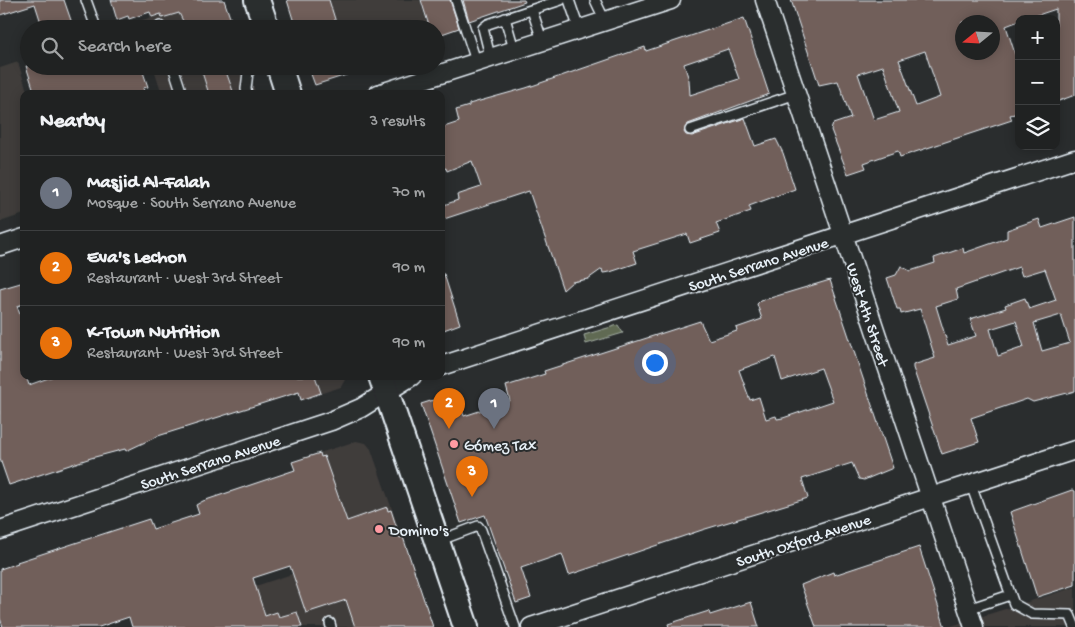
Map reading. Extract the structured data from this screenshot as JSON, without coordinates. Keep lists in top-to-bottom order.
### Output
{
  "streets": {
    "street": ["South Serrano Avenue", "West 4th Street", "South Oxford Avenue"]
  },
  "crossings": [
    ["South Serrano Avenue", "West 4th Street"],
    ["West 4th Street", "South Oxford Avenue"]
  ],
  "places": ["Gómez Tax", "Domino's"],
  "north": "left",
  "page": {
    "map_buttons": ["+", "−"],
    "search": "Search here",
    "heading": ["Nearby", "3 results"],
    "list": [
      {
        "mark": "1",
        "name": "Masjid Al-Falah",
        "note": "Mosque · South Serrano Avenue",
        "value": "70 m"
      },
      {
        "mark": "2",
        "name": "Eva's Lechon",
        "note": "Restaurant · West 3rd Street",
        "value": "90 m"
      },
      {
        "mark": "3",
        "name": "K-Town Nutrition",
        "note": "Restaurant · West 3rd Street",
        "value": "90 m"
      }
    ],
    "pins": ["1", "2", "3"]
  }
}
